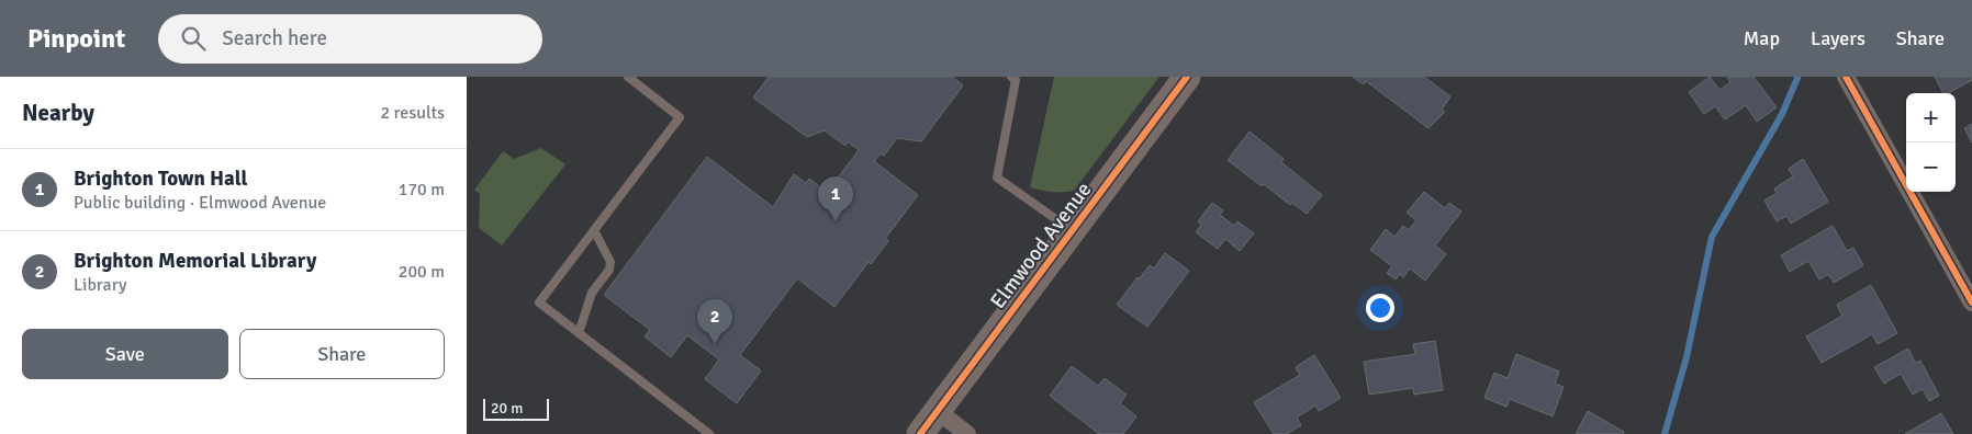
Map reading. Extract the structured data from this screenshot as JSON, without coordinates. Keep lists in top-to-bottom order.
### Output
{
  "streets": {
    "main road": ["Elmwood Avenue"]
  },
  "scale_bar": "20 m",
  "page": {
    "header": "Pinpoint",
    "search": "Search here",
    "nav": ["Map", "Layers", "Share"],
    "heading": ["Nearby", "2 results"],
    "map_buttons": ["+", "−"],
    "list": [
      {
        "mark": "1",
        "name": "Brighton Town Hall",
        "note": "Public building · Elmwood Avenue",
        "value": "170 m"
      },
      {
        "mark": "2",
        "name": "Brighton Memorial Library",
        "note": "Library",
        "value": "200 m"
      }
    ],
    "pins": ["1", "2"],
    "buttons": ["Save", "Share"],
    "scale": "20 m"
  }
}
